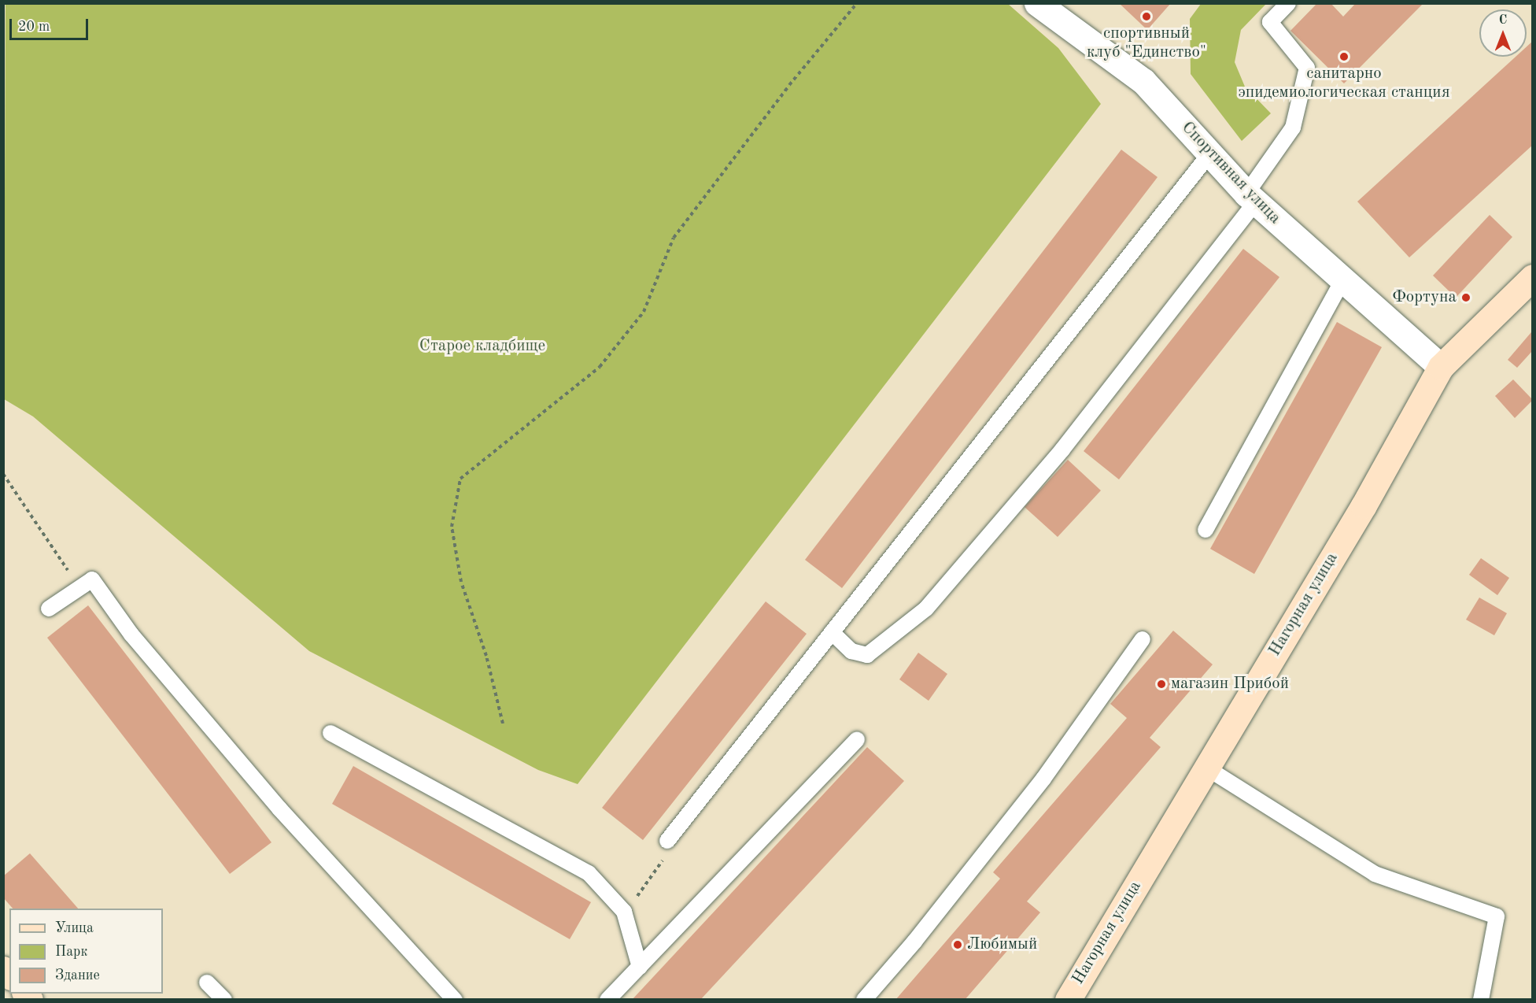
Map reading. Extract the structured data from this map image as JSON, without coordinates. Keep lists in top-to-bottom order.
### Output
{
  "streets": {
    "street": ["Спортивная улица", "Нагорная улица"]
  },
  "crossings": [
    ["Спортивная улица", "Нагорная улица"]
  ],
  "parks": ["Старое кладбище"],
  "places": [
    "спортивный клуб \"Единство\"",
    "санитарно эпидемиологическая станция",
    "Фортуна",
    "магазин Прибой",
    "Любимый"
  ],
  "legend": ["Улица", "Парк", "Здание"],
  "scale_bar": "20 m",
  "north": "top"
}
